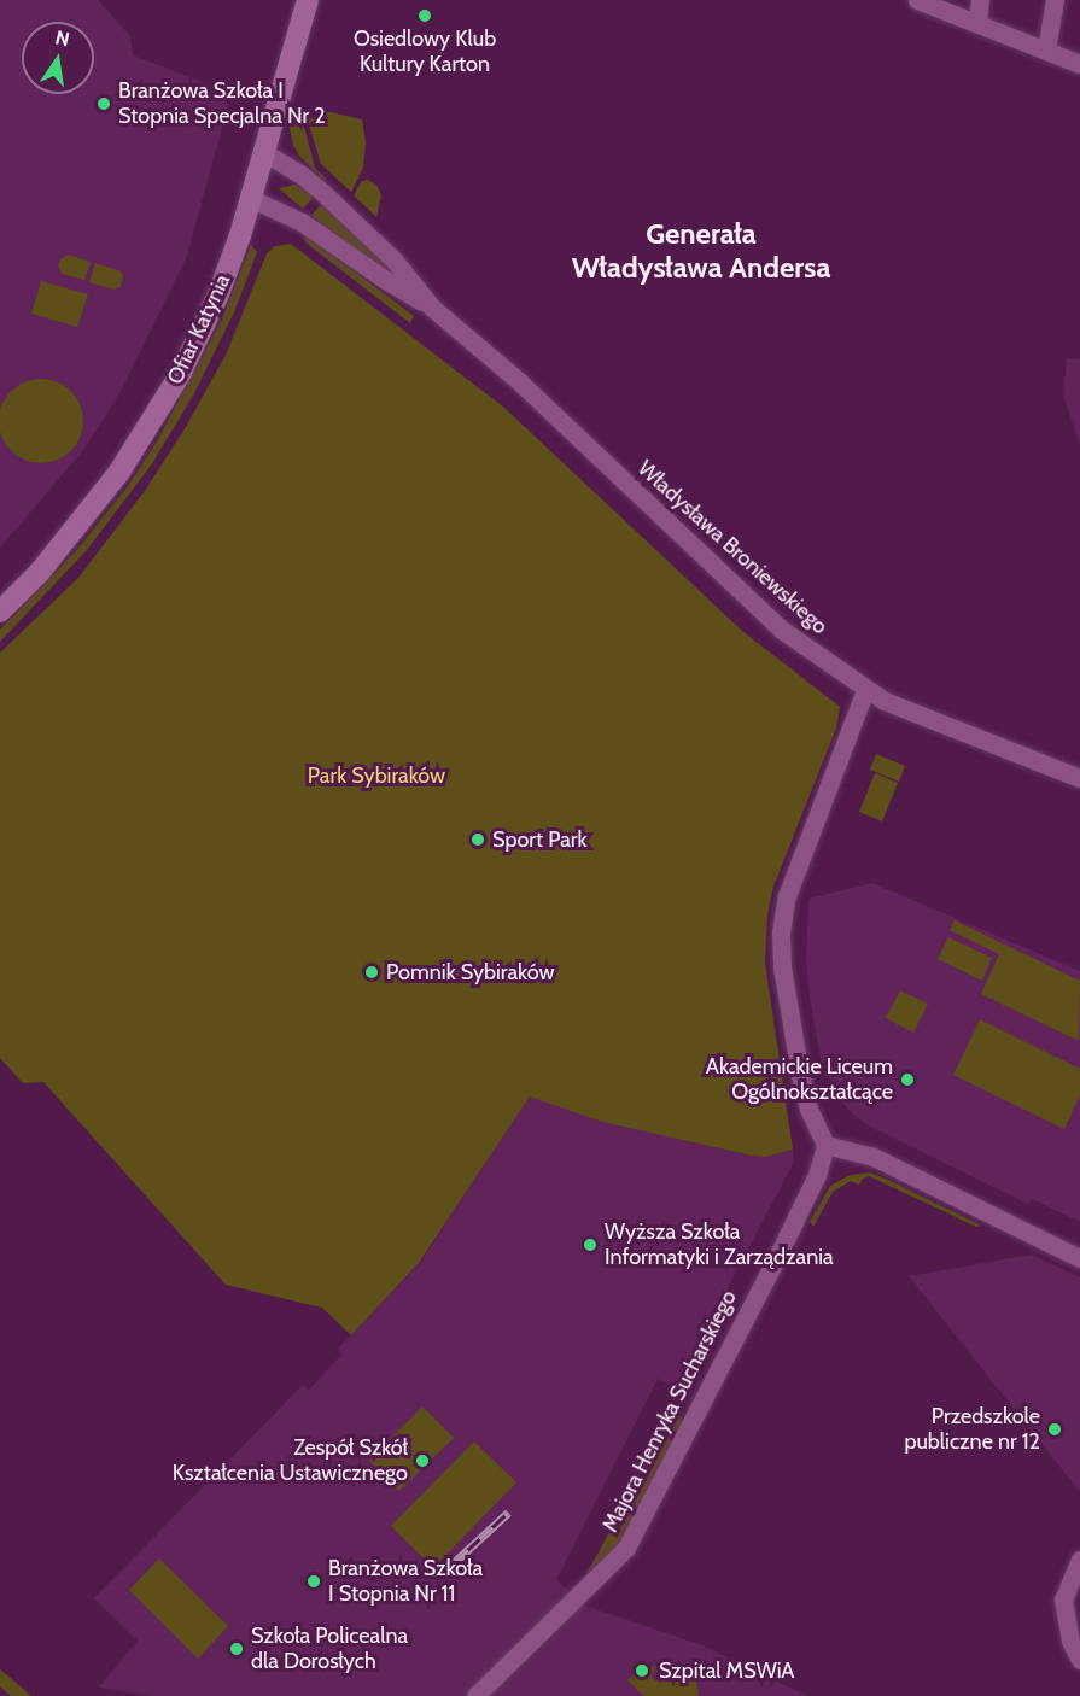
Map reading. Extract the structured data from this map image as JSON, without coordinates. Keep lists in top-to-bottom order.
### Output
{
  "streets": {
    "street": ["Ofiar Katynia", "Władysława Broniewskiego", "Majora Henryka Sucharskiego"]
  },
  "districts": ["Generała Władysława Andersa"],
  "parks": ["Park Sybiraków"],
  "places": [
    "Osiedlowy Klub Kultury Karton",
    "Branżowa Szkoła I Stopnia Specjalna Nr 2",
    "Sport Park",
    "Pomnik Sybiraków",
    "Akademickie Liceum Ogólnokształcące",
    "Wyższa Szkoła Informatyki i Zarządzania",
    "Przedszkole publiczne nr 12",
    "Zespół Szkół Kształcenia Ustawicznego",
    "Branżowa Szkoła I Stopnia Nr 11",
    "Szkoła Policealna dla Dorosłych",
    "Szpital MSWiA"
  ],
  "north": "top"
}
